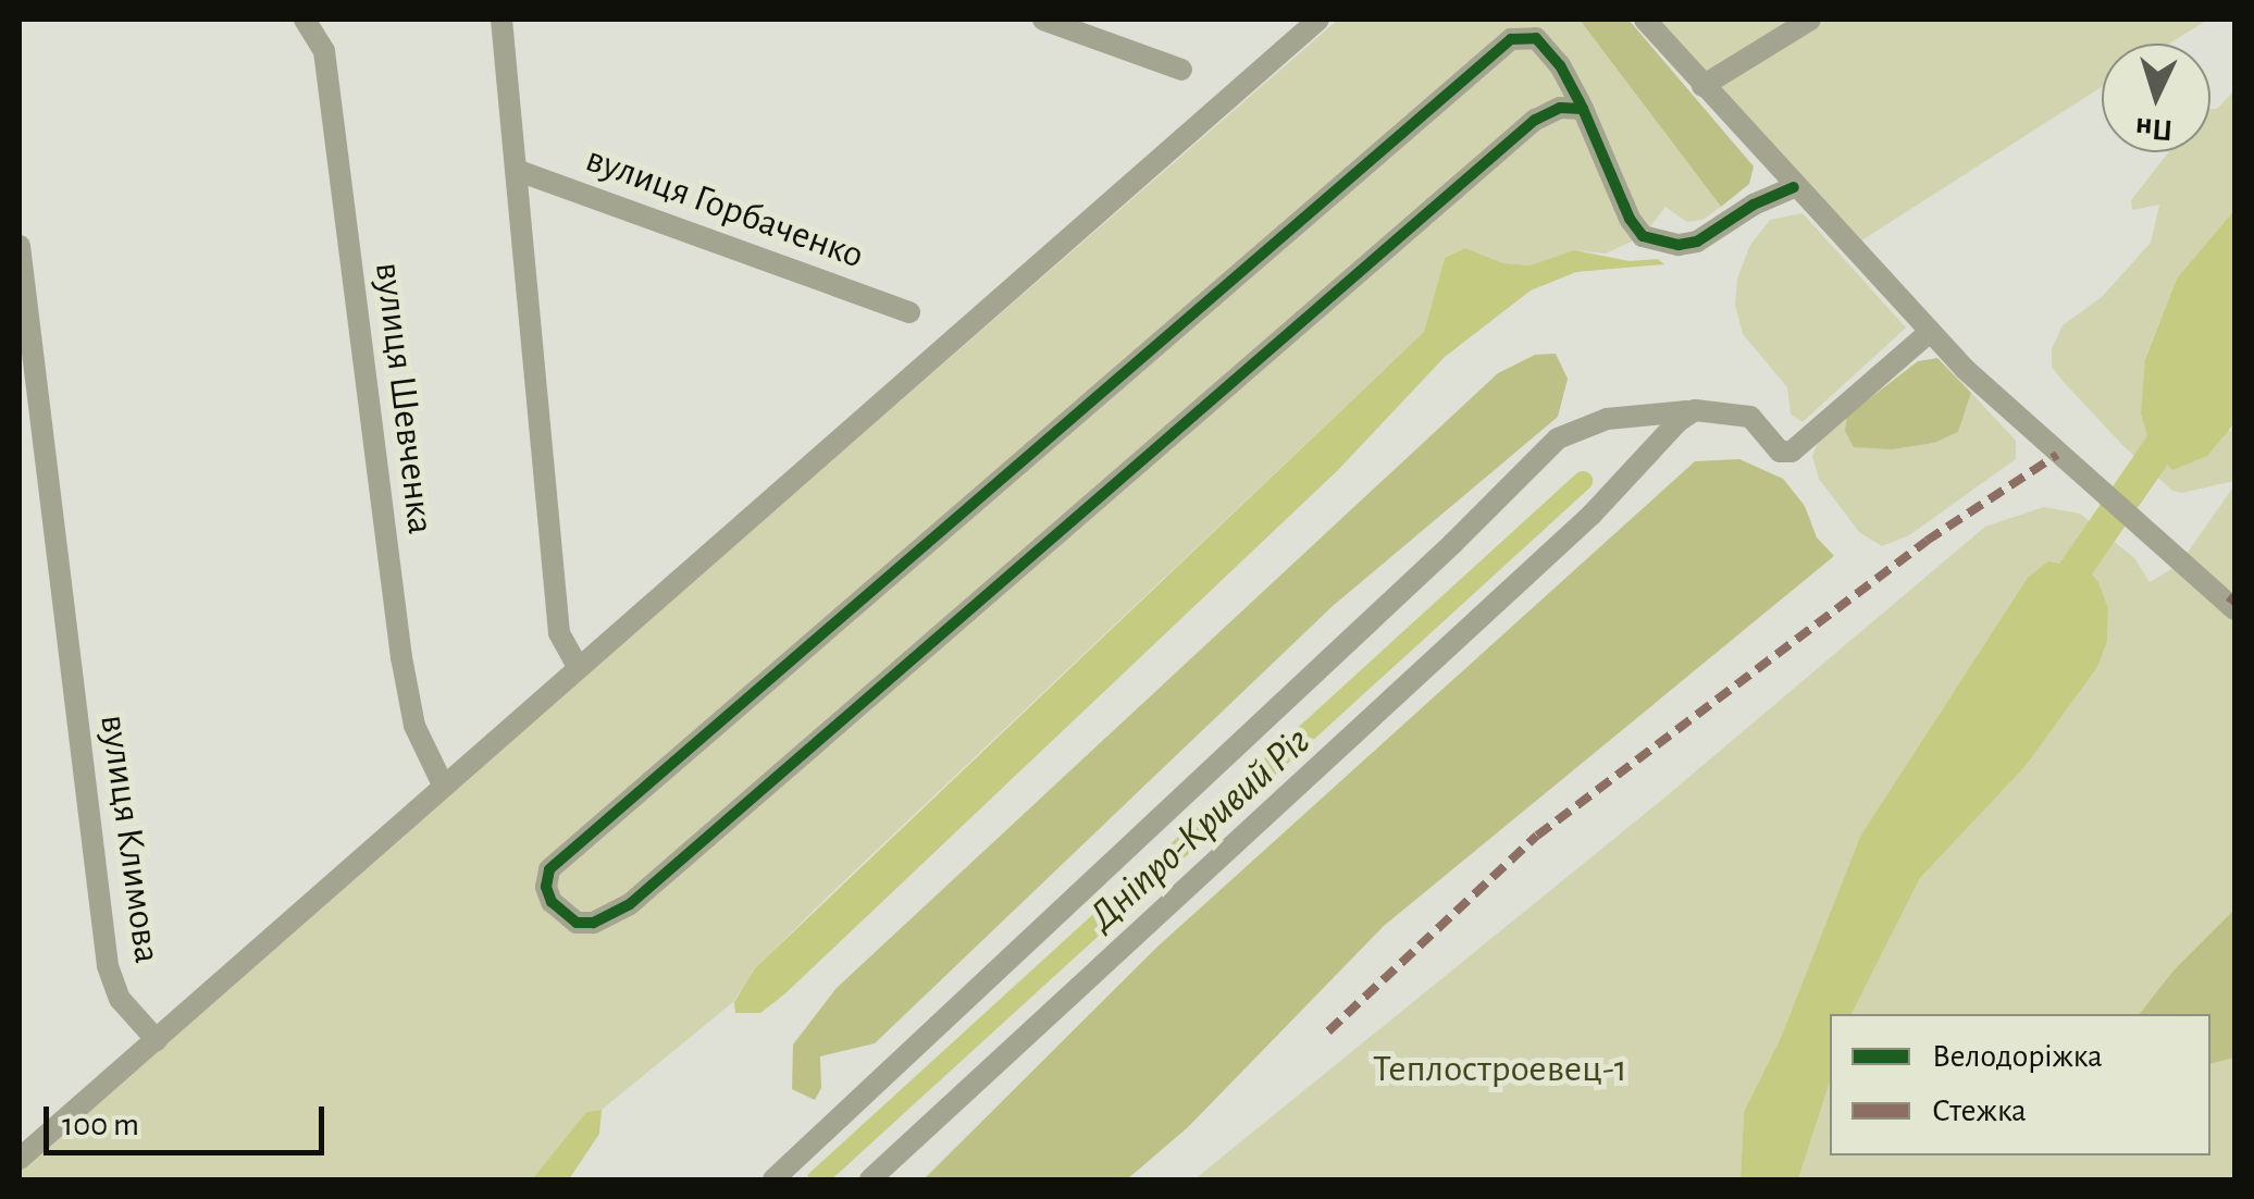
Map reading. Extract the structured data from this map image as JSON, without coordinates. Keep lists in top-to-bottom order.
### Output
{
  "streets": {
    "street": ["вулиця Горбаченко", "вулиця Шевченка", "вулиця Климова"]
  },
  "water": ["Дніпро-Кривий Ріг"],
  "parks": ["Теплостроевец-1"],
  "legend": ["Велодоріжка", "Стежка"],
  "scale_bar": "100 m",
  "north": "bottom"
}
